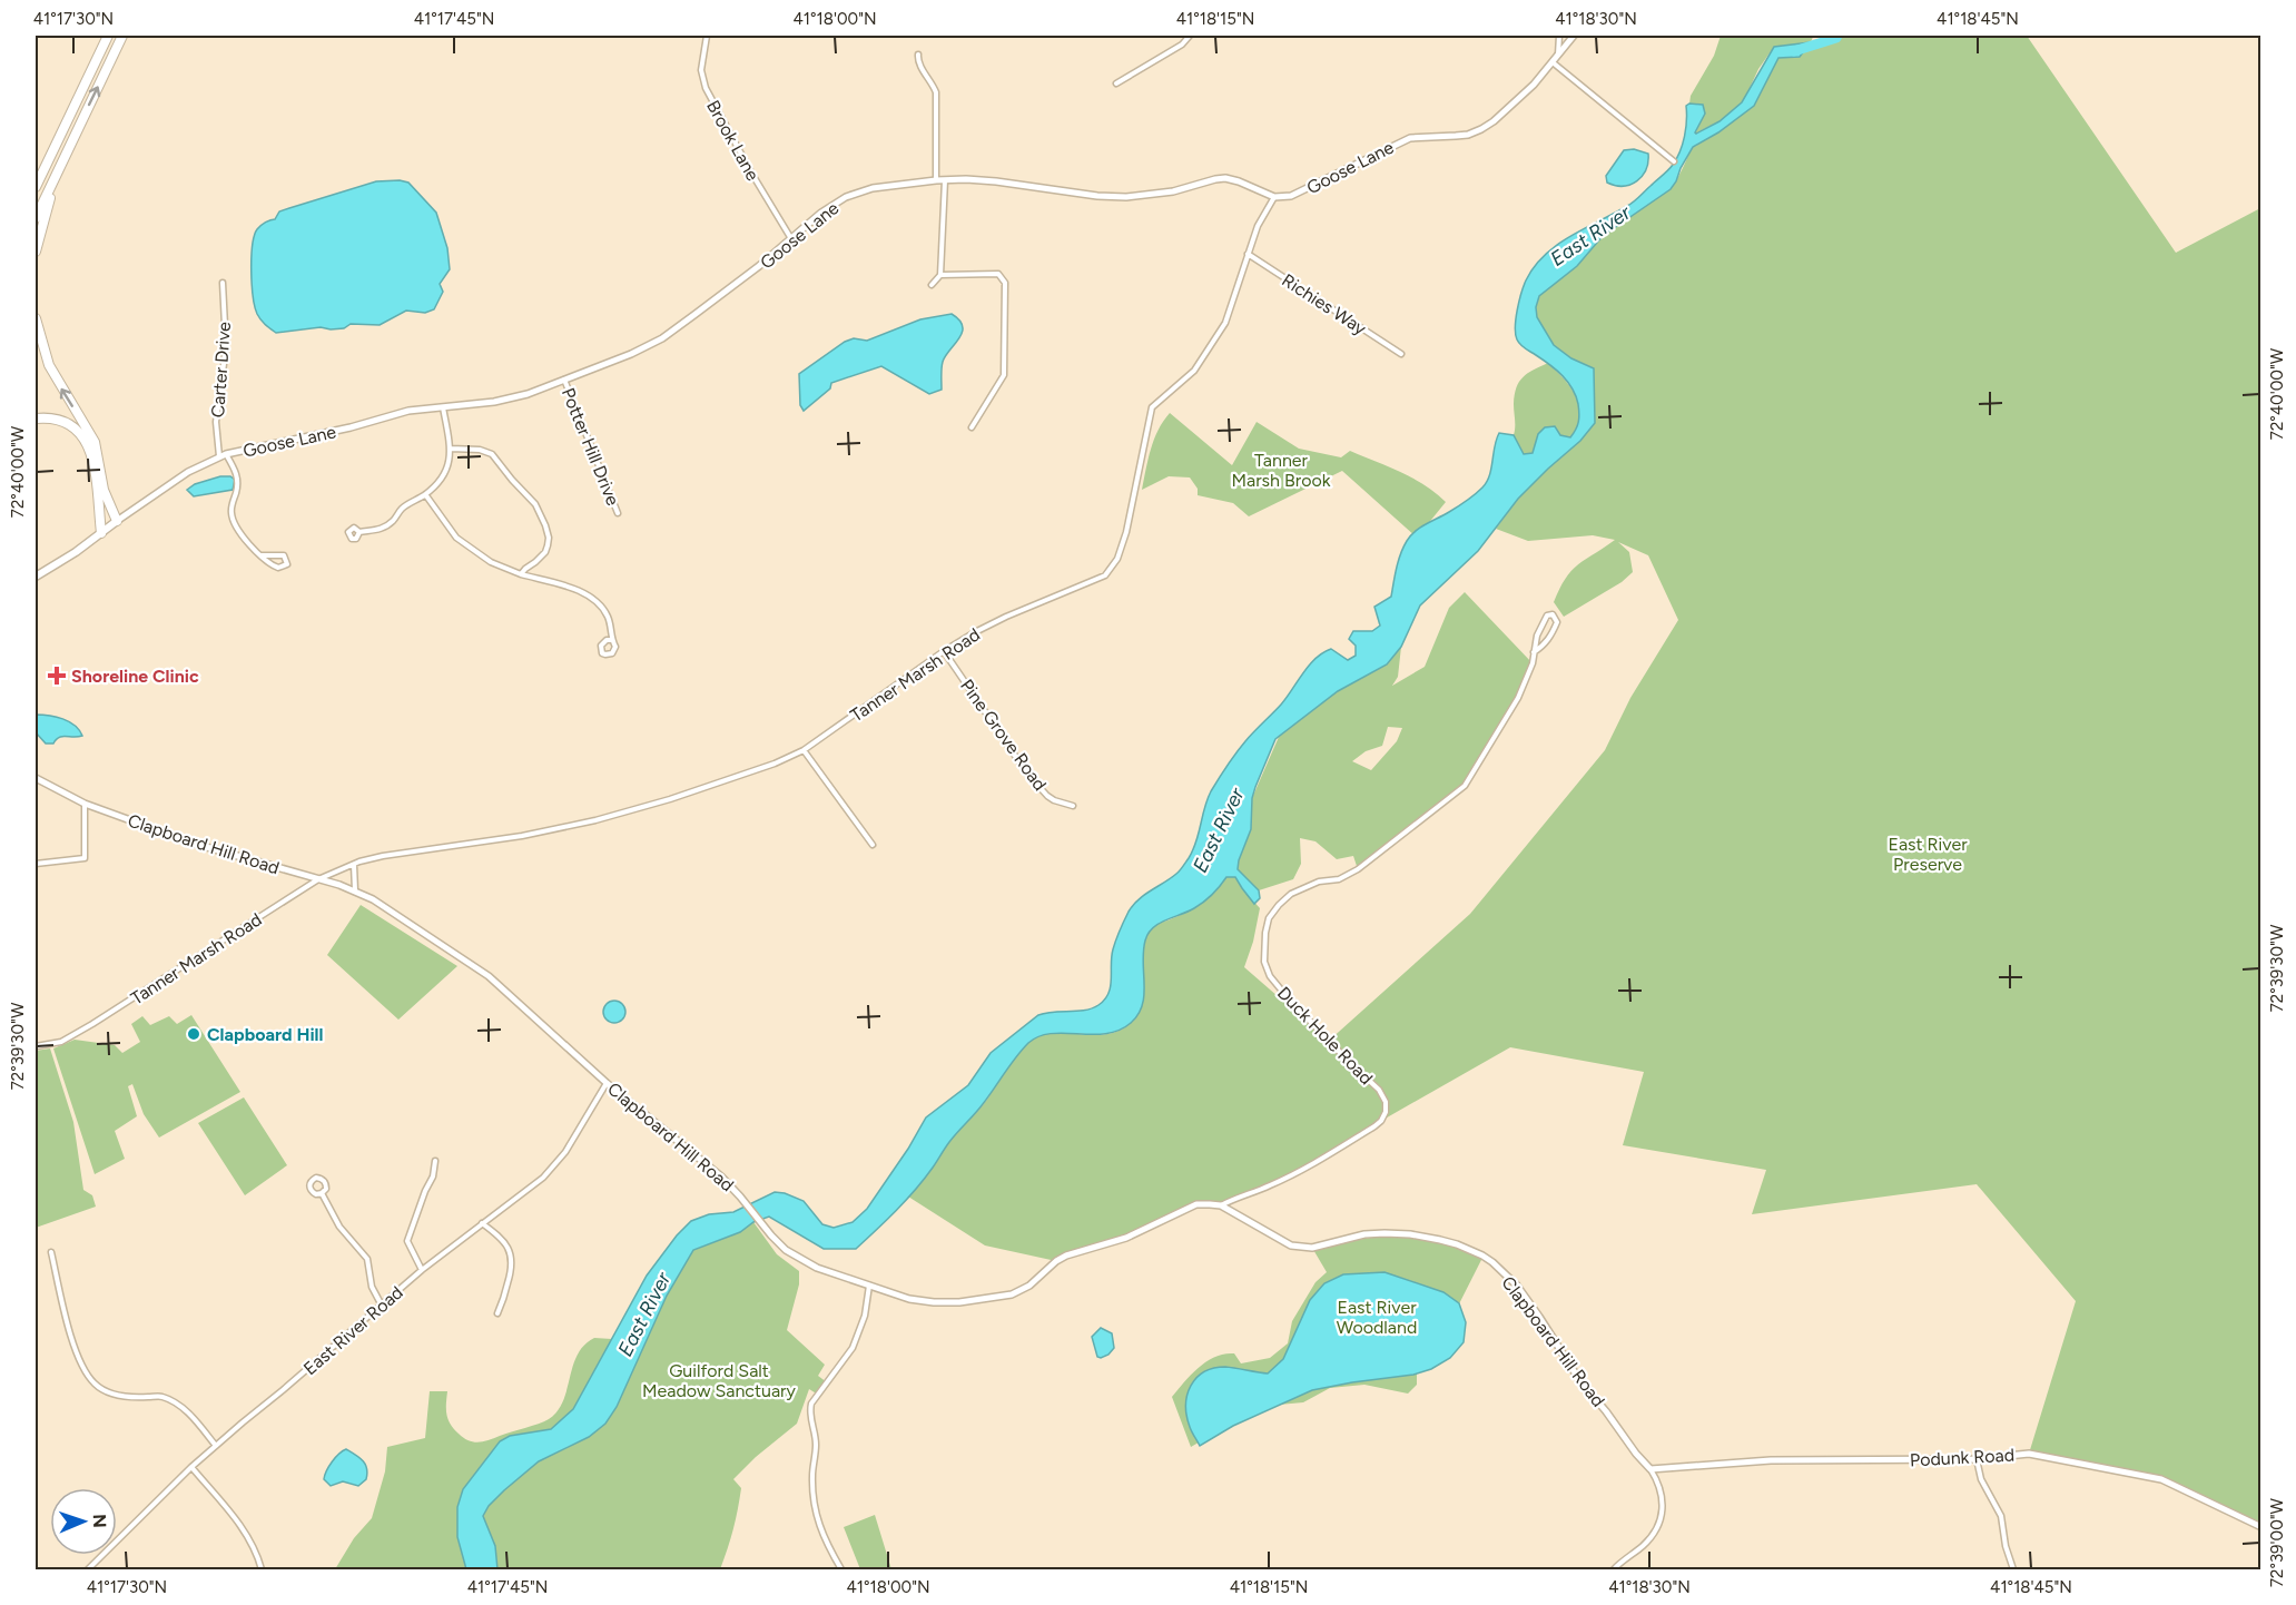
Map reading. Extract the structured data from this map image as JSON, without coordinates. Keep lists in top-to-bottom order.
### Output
{
  "streets": {
    "main road": ["Goose Lane"],
    "street": [
      "Brook Lane",
      "Richies Way",
      "Carter Drive",
      "Potter Hill Drive",
      "Tanner Marsh Road",
      "Pine Grove Road",
      "Clapboard Hill Road",
      "Duck Hole Road",
      "East River Road",
      "Podunk Road"
    ]
  },
  "crossings": [
    ["Brook Lane", "Goose Lane"],
    ["Goose Lane", "Carter Drive"],
    ["Goose Lane", "Potter Hill Drive"],
    ["Goose Lane", "Tanner Marsh Road"],
    ["Richies Way", "Tanner Marsh Road"],
    ["Tanner Marsh Road", "Pine Grove Road"],
    ["Tanner Marsh Road", "Clapboard Hill Road"],
    ["Clapboard Hill Road", "Duck Hole Road"],
    ["Clapboard Hill Road", "East River Road"],
    ["Clapboard Hill Road", "Podunk Road"]
  ],
  "water": ["East River"],
  "parks": [
    "Tanner Marsh Brook",
    "East River Preserve",
    "East River Woodland",
    "Guilford Salt Meadow Sanctuary"
  ],
  "places": {
    "health": ["Shoreline Clinic"],
    "other": ["Clapboard Hill"]
  },
  "north": "right",
  "coordinates": [
    "41°17'30\"N",
    "41°17'45\"N",
    "41°18'00\"N",
    "41°18'15\"N",
    "41°18'30\"N",
    "41°18'45\"N",
    "72°40'00\"W",
    "72°39'30\"W",
    "72°39'00\"W"
  ]
}
